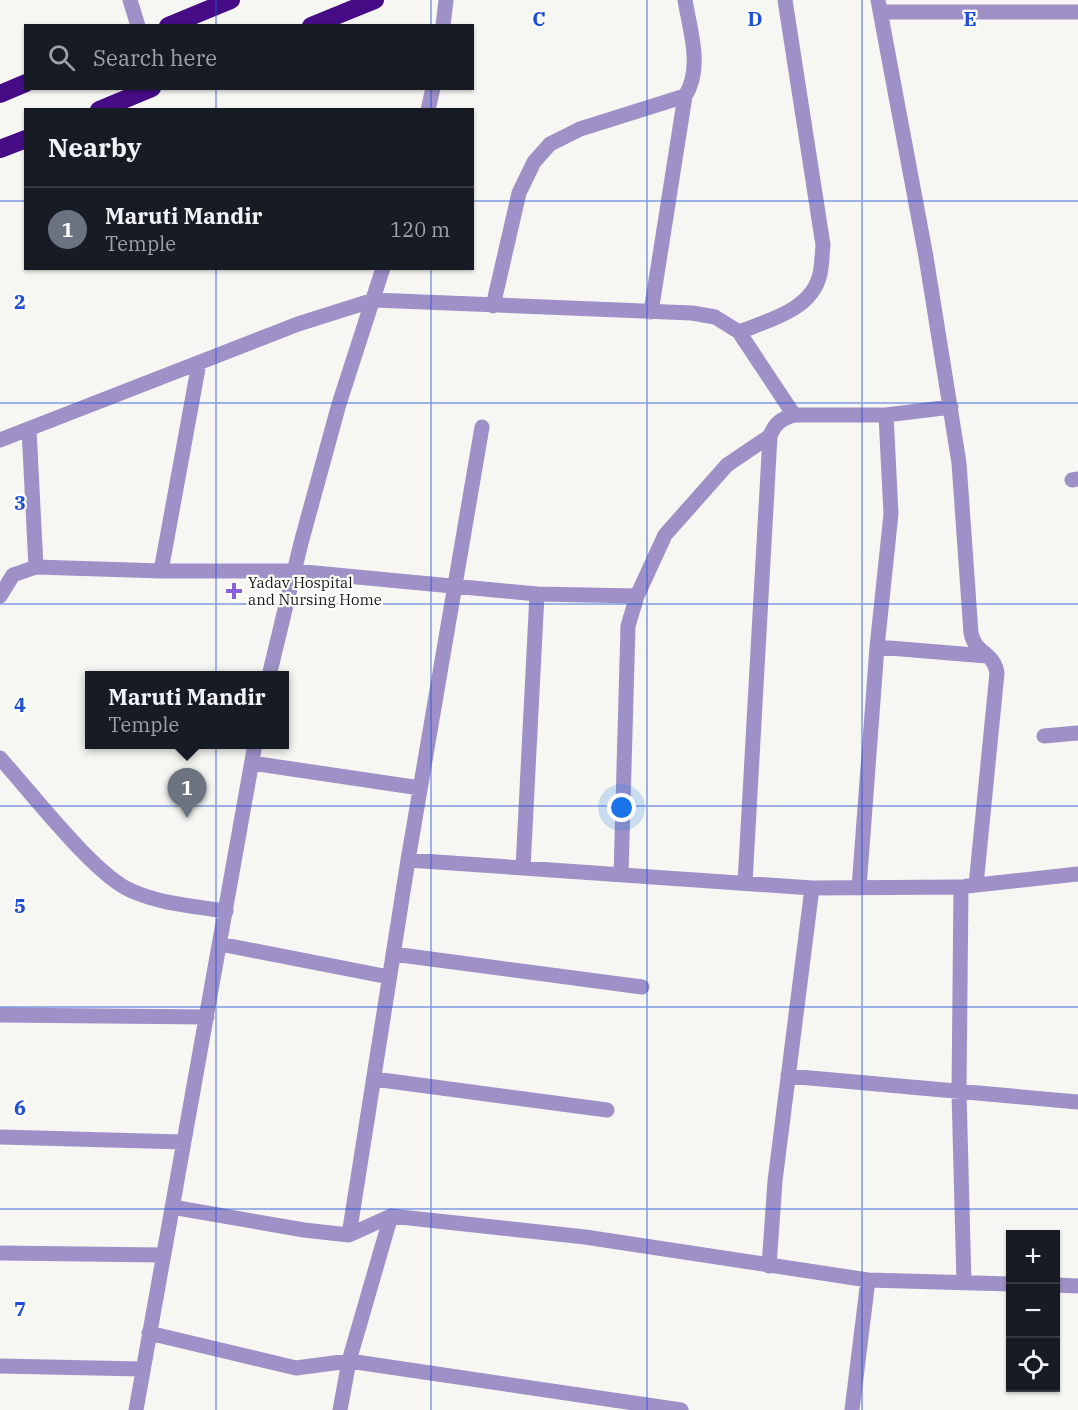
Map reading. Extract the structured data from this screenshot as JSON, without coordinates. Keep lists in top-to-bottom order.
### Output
{
  "places": {
    "health": ["Yadav Hospital and Nursing Home"]
  },
  "page": {
    "search": "Search here",
    "heading": "Nearby",
    "list": [
      {
        "mark": "1",
        "name": "Maruti Mandir",
        "note": "Temple",
        "value": "120 m"
      }
    ],
    "popup": ["Maruti Mandir", "Temple"],
    "pins": "1",
    "map_buttons": ["+", "−"]
  },
  "grid": {
    "columns": ["C", "D", "E"],
    "rows": [
      "2",
      "3",
      "4",
      "5",
      "6",
      "7"
    ]
  }
}
